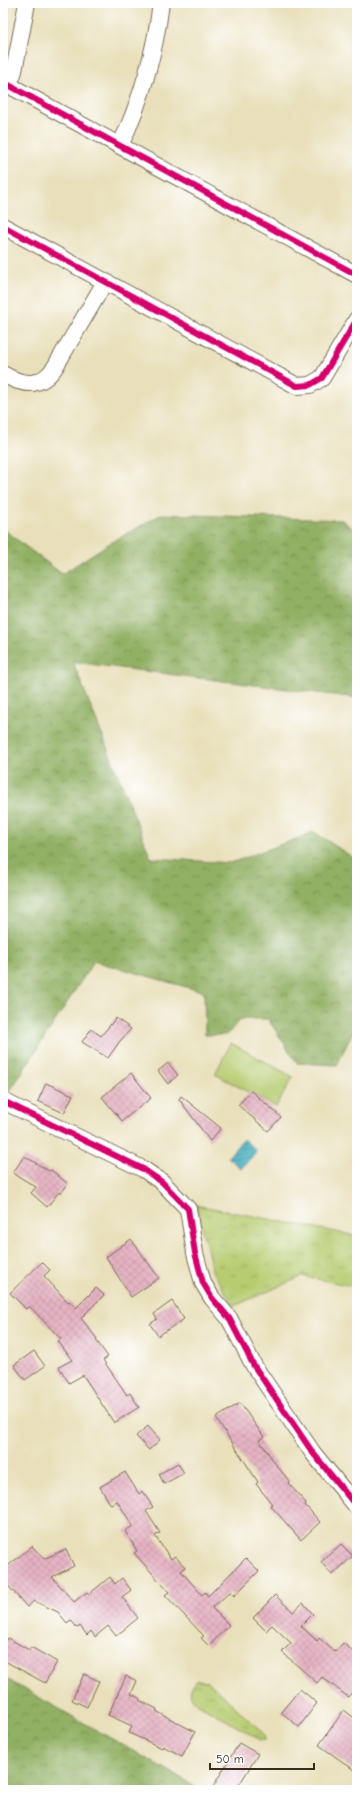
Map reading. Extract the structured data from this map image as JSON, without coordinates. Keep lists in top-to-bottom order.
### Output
{
  "scale_bar": "50 m"
}
